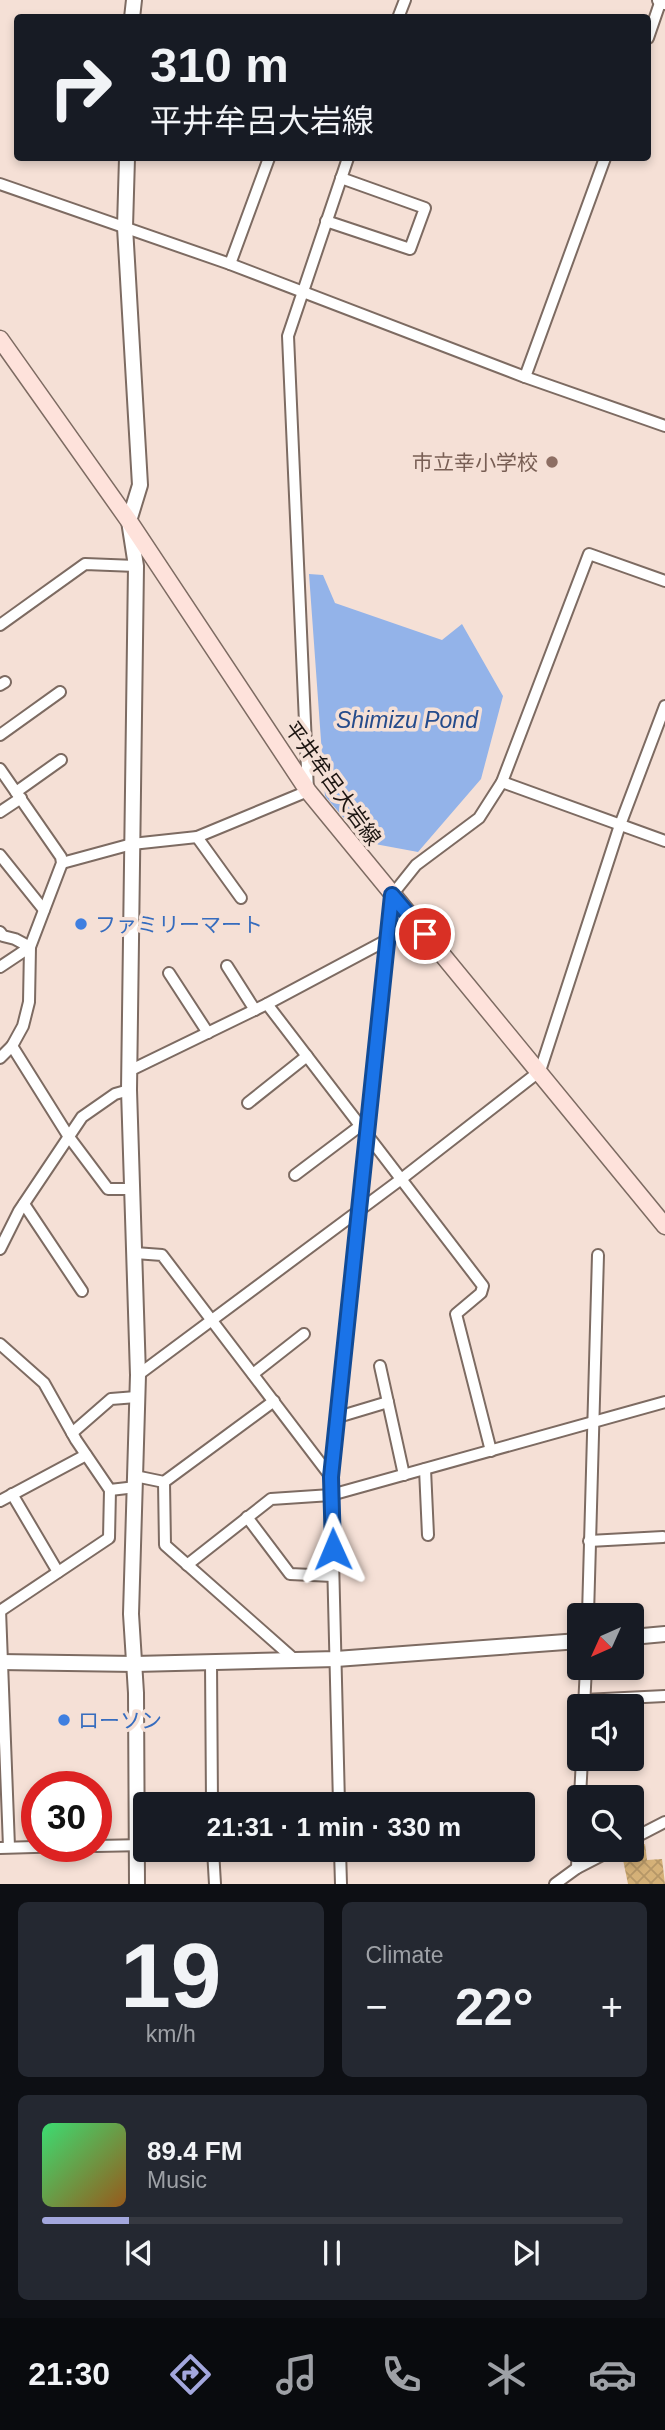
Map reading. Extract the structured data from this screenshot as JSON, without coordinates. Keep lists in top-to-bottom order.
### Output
{
  "streets": {
    "main road": ["平井牟呂大岩線"]
  },
  "water": ["Shimizu Pond"],
  "places": ["市立幸小学校", "ファミリーマート", "ローソン"],
  "north": "bottom left",
  "page": {
    "turn": ["310 m", "平井牟呂大岩線"],
    "limit": "30",
    "trip": "21:31 · 1 min · 330 m",
    "tile": [
      ["19", "km/h"],
      "Climate"
    ],
    "heat": ["−", "22°", "+"],
    "song": ["89.4 FM", "Music"],
    "tabs": "21:30"
  }
}
